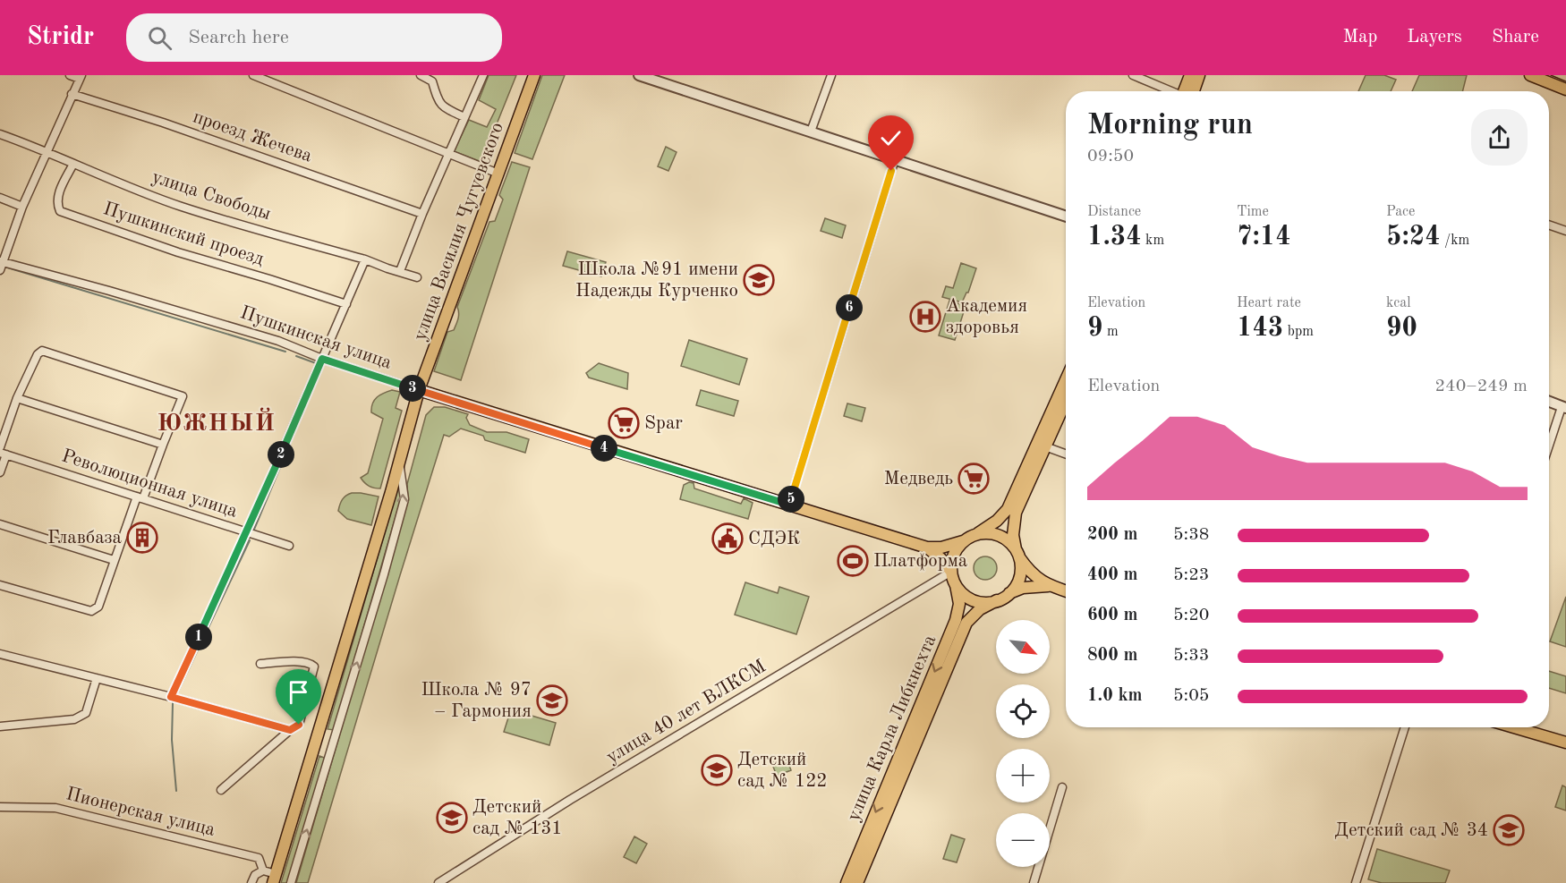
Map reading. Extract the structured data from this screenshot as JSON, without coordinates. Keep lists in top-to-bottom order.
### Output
{
  "streets": {
    "main road": ["улица Василия Чугуевского", "Пушкинская улица", "улица Карла Либкнехта"],
    "street": [
      "проезд Жечева",
      "улица Свободы",
      "Пушкинский проезд",
      "Революционная улица",
      "улица 40 лет ВЛКСМ",
      "Пионерская улица"
    ]
  },
  "crossings": [
    ["улица Свободы", "Пушкинский проезд"],
    ["улица Василия Чугуевского", "Пушкинская улица"],
    ["Пушкинская улица", "улица 40 лет ВЛКСМ"],
    ["Пушкинская улица", "улица Карла Либкнехта"],
    ["улица 40 лет ВЛКСМ", "улица Карла Либкнехта"]
  ],
  "districts": ["ЮЖНЫЙ"],
  "places": {
    "school or university": [
      "Школа №91 имени Надежды Курченко",
      "Школа № 97 – Гармония",
      "Детский сад № 122",
      "Детский сад № 131",
      "Детский сад № 34"
    ],
    "hospital": ["Академия здоровья"],
    "supermarket": ["Spar", "Медведь"],
    "building": ["Главбаза"],
    "public building": ["СДЭК"],
    "sports": ["Платформа"]
  },
  "north": "bottom right",
  "page": {
    "header": "Stridr",
    "search": "Search here",
    "nav": ["Map", "Layers", "Share"],
    "heading": ["Morning run", "09:50"],
    "stats": [
      ["Distance", "1.34 km"],
      ["Time", "7:14"],
      ["Pace", "5:24 /km"],
      ["Elevation", "9 m"],
      ["Heart rate", "143 bpm"],
      ["kcal", "90"]
    ],
    "pins": [
      "6",
      "3",
      "4",
      "2",
      "5",
      "1"
    ],
    "chart": ["Elevation", "240–249 m"],
    "list": [
      {
        "name": "200 m",
        "note": "5:38"
      },
      {
        "name": "400 m",
        "note": "5:23"
      },
      {
        "name": "600 m",
        "note": "5:20"
      },
      {
        "name": "800 m",
        "note": "5:33"
      },
      {
        "name": "1.0 km",
        "note": "5:05"
      }
    ],
    "map_buttons": ["+", "−"]
  }
}
